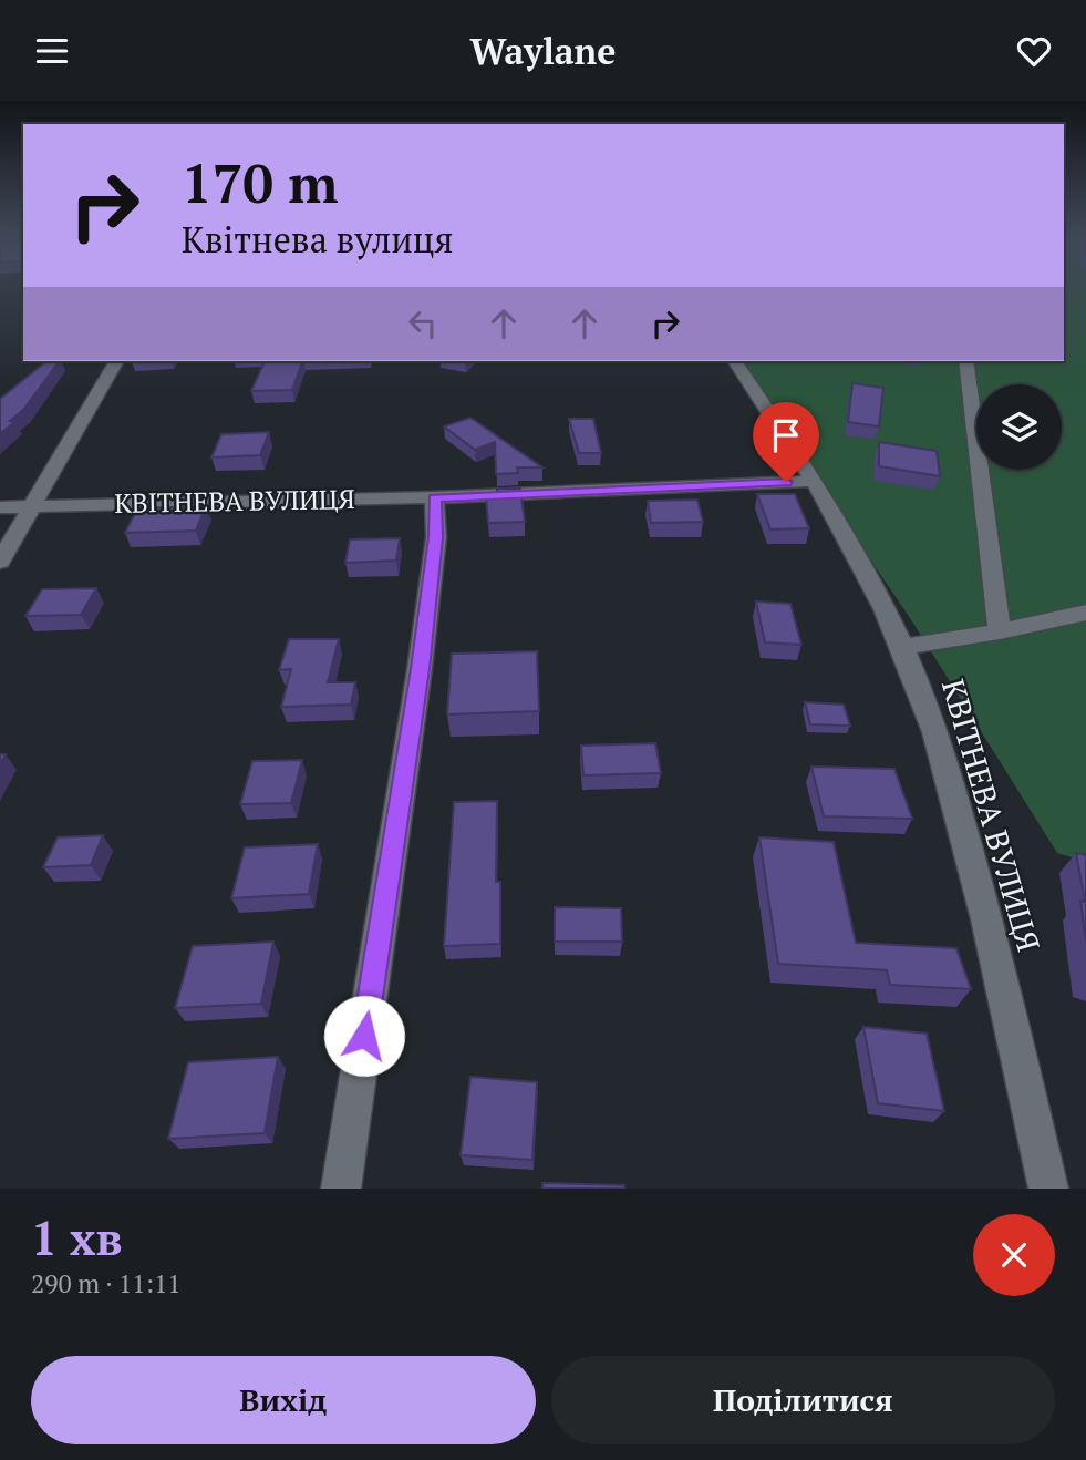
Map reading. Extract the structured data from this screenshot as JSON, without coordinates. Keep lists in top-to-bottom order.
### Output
{
  "streets": {
    "street": ["КВІТНЕВА ВУЛИЦЯ"]
  },
  "page": {
    "header": "Waylane",
    "turn": ["170 m", "Квітнева вулиця"],
    "heading": ["1 хв", "290 m · 11:11"],
    "buttons": ["Вихід", "Поділитися"]
  }
}
